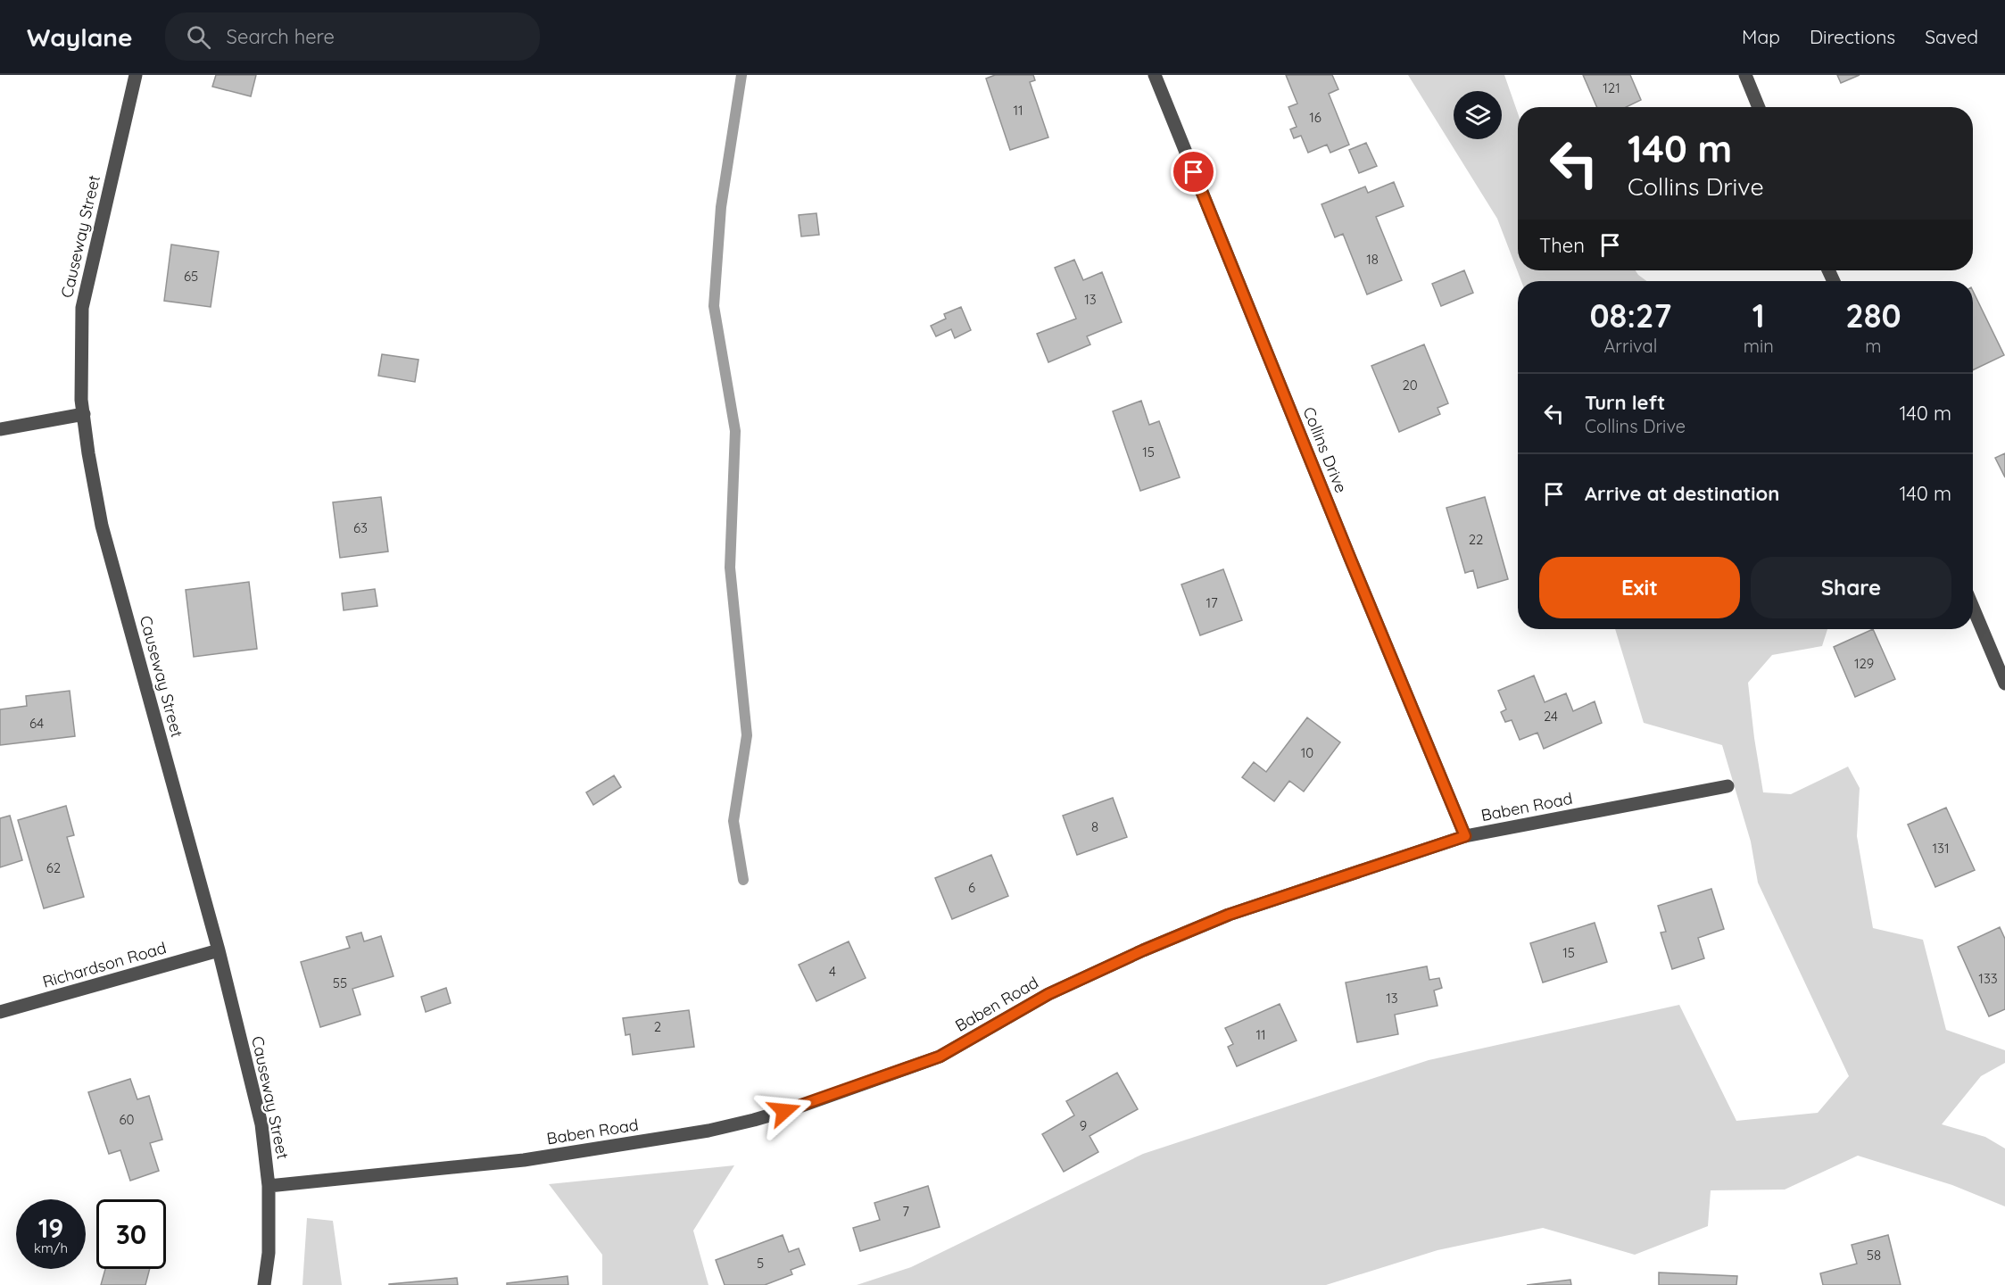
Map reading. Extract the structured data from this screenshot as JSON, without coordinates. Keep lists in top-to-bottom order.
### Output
{
  "streets": {
    "street": [
      "Causeway Street",
      "Collins Drive",
      "Baben Road",
      "Richardson Road"
    ]
  },
  "crossings": [
    ["Causeway Street", "Baben Road"],
    ["Causeway Street", "Richardson Road"],
    ["Collins Drive", "Baben Road"]
  ],
  "house_numbers": [
    "121",
    "11",
    "16",
    "18",
    "65",
    "13",
    "20",
    "15",
    "63",
    "22",
    "17",
    "129",
    "24",
    "64",
    "10",
    "8",
    "131",
    "62",
    "6",
    "15",
    "4",
    "133",
    "55",
    "13",
    "2",
    "11",
    "60",
    "9",
    "7",
    "58",
    "5"
  ],
  "page": {
    "header": "Waylane",
    "search": "Search here",
    "nav": ["Map", "Directions", "Saved"],
    "turn": ["140 m", "Collins Drive"],
    "then": "Then",
    "eta": [
      "08:27",
      "Arrival",
      "1",
      "min",
      "280",
      "m"
    ],
    "list": [
      {
        "name": "Turn left",
        "note": "Collins Drive",
        "value": "140 m"
      },
      {
        "name": "Arrive at destination",
        "value": "140 m"
      }
    ],
    "buttons": ["Exit", "Share"],
    "speed": "19 km/h",
    "limit": "30"
  }
}
